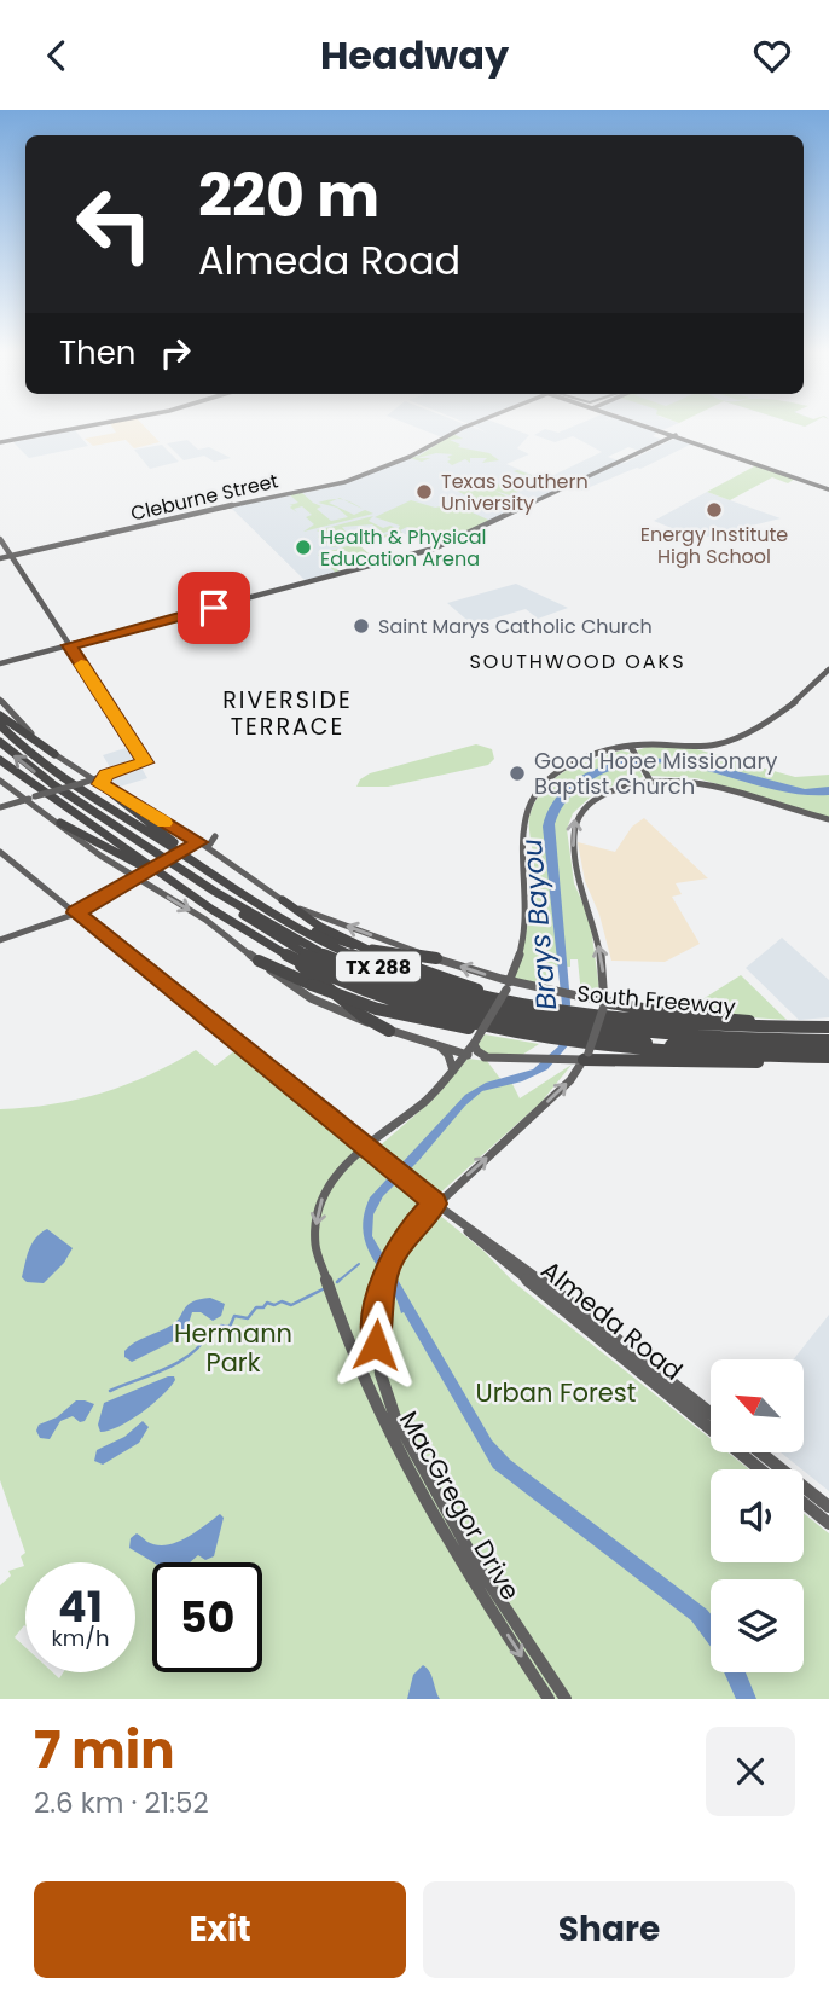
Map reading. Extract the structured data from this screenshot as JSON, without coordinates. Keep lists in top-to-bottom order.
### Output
{
  "streets": {
    "highway": ["TX 288", "South Freeway"],
    "main road": ["Cleburne Street", "Almeda Road", "MacGregor Drive"]
  },
  "crossings": [
    ["Almeda Road", "MacGregor Drive"]
  ],
  "districts": ["SOUTHWOOD OAKS", "RIVERSIDE TERRACE"],
  "water": ["Brays Bayou"],
  "parks": ["Hermann Park", "Urban Forest"],
  "places": [
    "Texas Southern University",
    "Energy Institute High School",
    "Health & Physical Education Arena",
    "Saint Marys Catholic Church",
    "Good Hope Missionary Baptist Church"
  ],
  "north": "top left",
  "page": {
    "header": "Headway",
    "turn": ["220 m", "Almeda Road"],
    "then": "Then",
    "speed": "41 km/h",
    "limit": "50",
    "heading": ["7 min", "2.6 km · 21:52"],
    "buttons": ["Exit", "Share"]
  }
}
